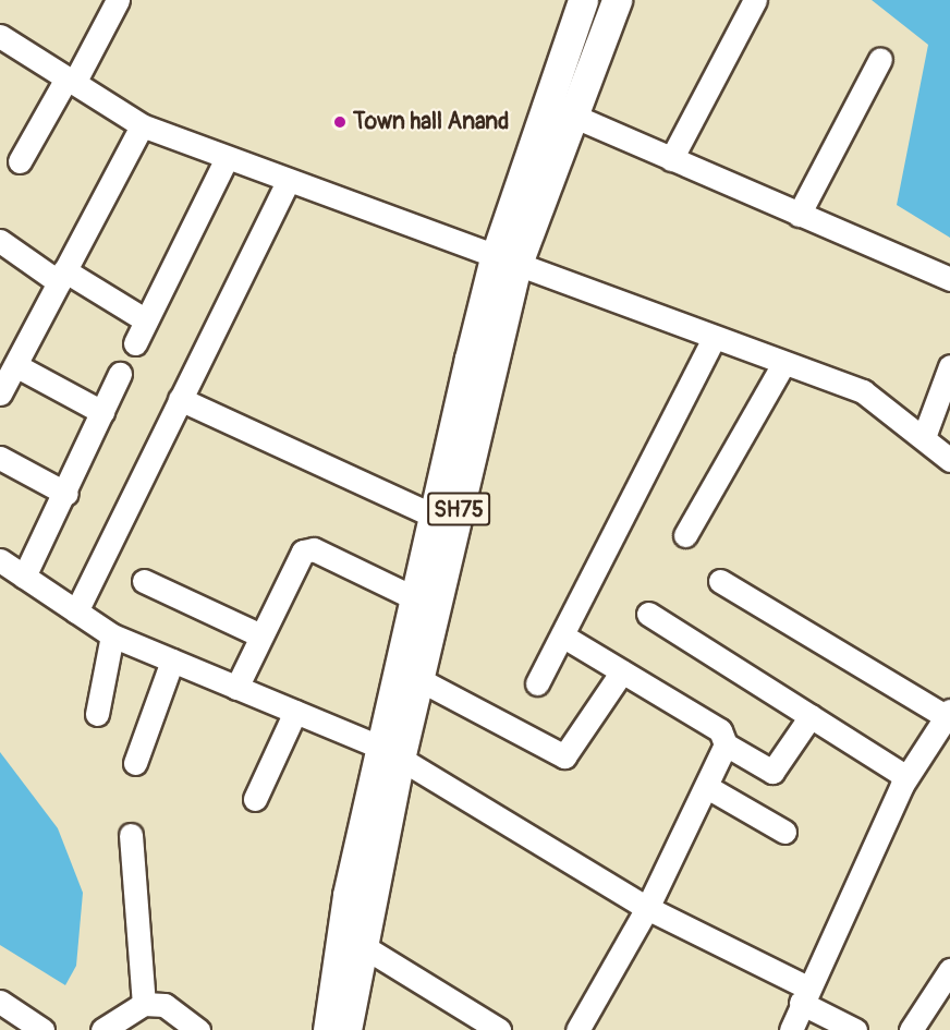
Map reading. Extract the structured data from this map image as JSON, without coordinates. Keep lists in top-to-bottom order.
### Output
{
  "streets": {
    "main road": ["SH75"]
  },
  "places": ["Town hall Anand"]
}
